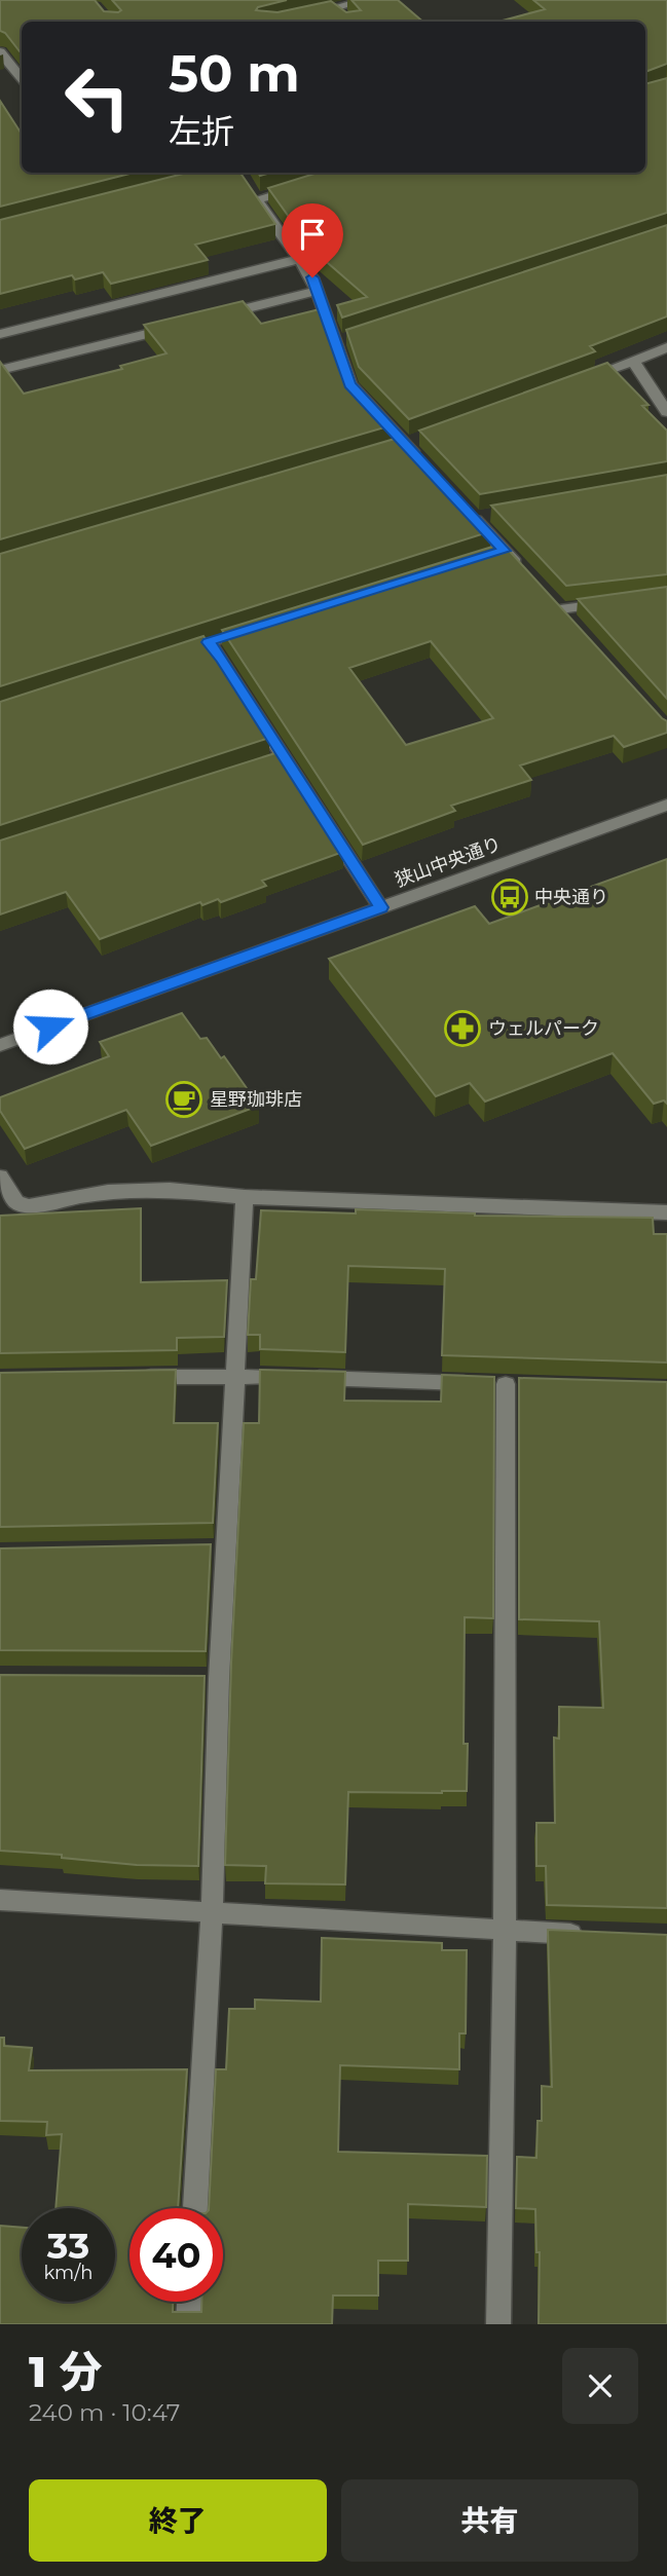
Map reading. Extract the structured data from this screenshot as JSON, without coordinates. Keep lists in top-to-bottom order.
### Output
{
  "streets": {
    "street": ["狭山中央通り"]
  },
  "places": {
    "bus stop": ["中央通り"],
    "pharmacy": ["ウェルパーク"],
    "cafe": ["星野珈琲店"]
  },
  "page": {
    "turn": ["50 m", "左折"],
    "speed": "33 km/h",
    "limit": "40",
    "heading": ["1 分", "240 m · 10:47"],
    "buttons": ["終了", "共有"]
  }
}
